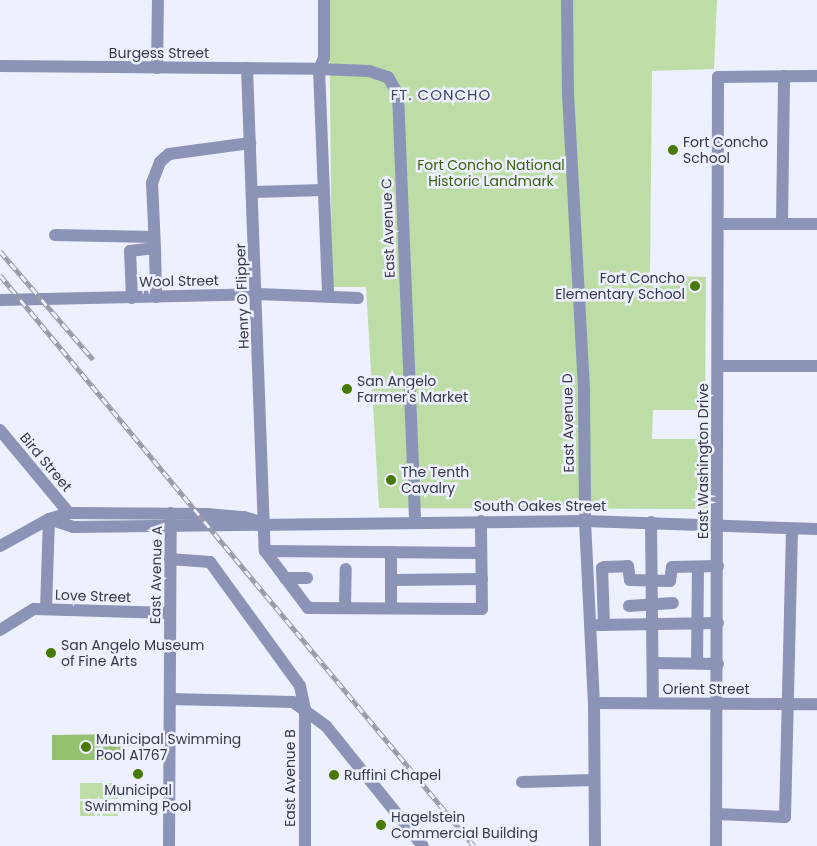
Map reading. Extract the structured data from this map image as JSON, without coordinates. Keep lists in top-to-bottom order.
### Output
{
  "streets": {
    "street": [
      "Burgess Street",
      "East Avenue C",
      "Wool Street",
      "Henry O Flipper",
      "East Avenue D",
      "East Washington Drive",
      "Bird Street",
      "South Oakes Street",
      "East Avenue A",
      "Love Street",
      "Orient Street",
      "East Avenue B"
    ]
  },
  "crossings": [
    ["Burgess Street", "East Avenue C"],
    ["Burgess Street", "Henry O Flipper"],
    ["East Avenue C", "South Oakes Street"],
    ["Wool Street", "Henry O Flipper"],
    ["Henry O Flipper", "South Oakes Street"],
    ["East Avenue D", "South Oakes Street"],
    ["East Avenue D", "Orient Street"],
    ["East Washington Drive", "South Oakes Street"],
    ["East Washington Drive", "Orient Street"],
    ["Bird Street", "South Oakes Street"],
    ["South Oakes Street", "East Avenue A"],
    ["South Oakes Street", "Love Street"],
    ["East Avenue A", "Love Street"],
    ["East Avenue A", "East Avenue B"]
  ],
  "districts": ["FT. CONCHO"],
  "parks": ["Fort Concho National Historic Landmark"],
  "places": [
    "Fort Concho School",
    "Fort Concho Elementary School",
    "San Angelo Farmer's Market",
    "The Tenth Cavalry",
    "San Angelo Museum of Fine Arts",
    "Municipal Swimming Pool A1767",
    "Municipal Swimming Pool",
    "Ruffini Chapel",
    "Hagelstein Commercial Building"
  ]
}
